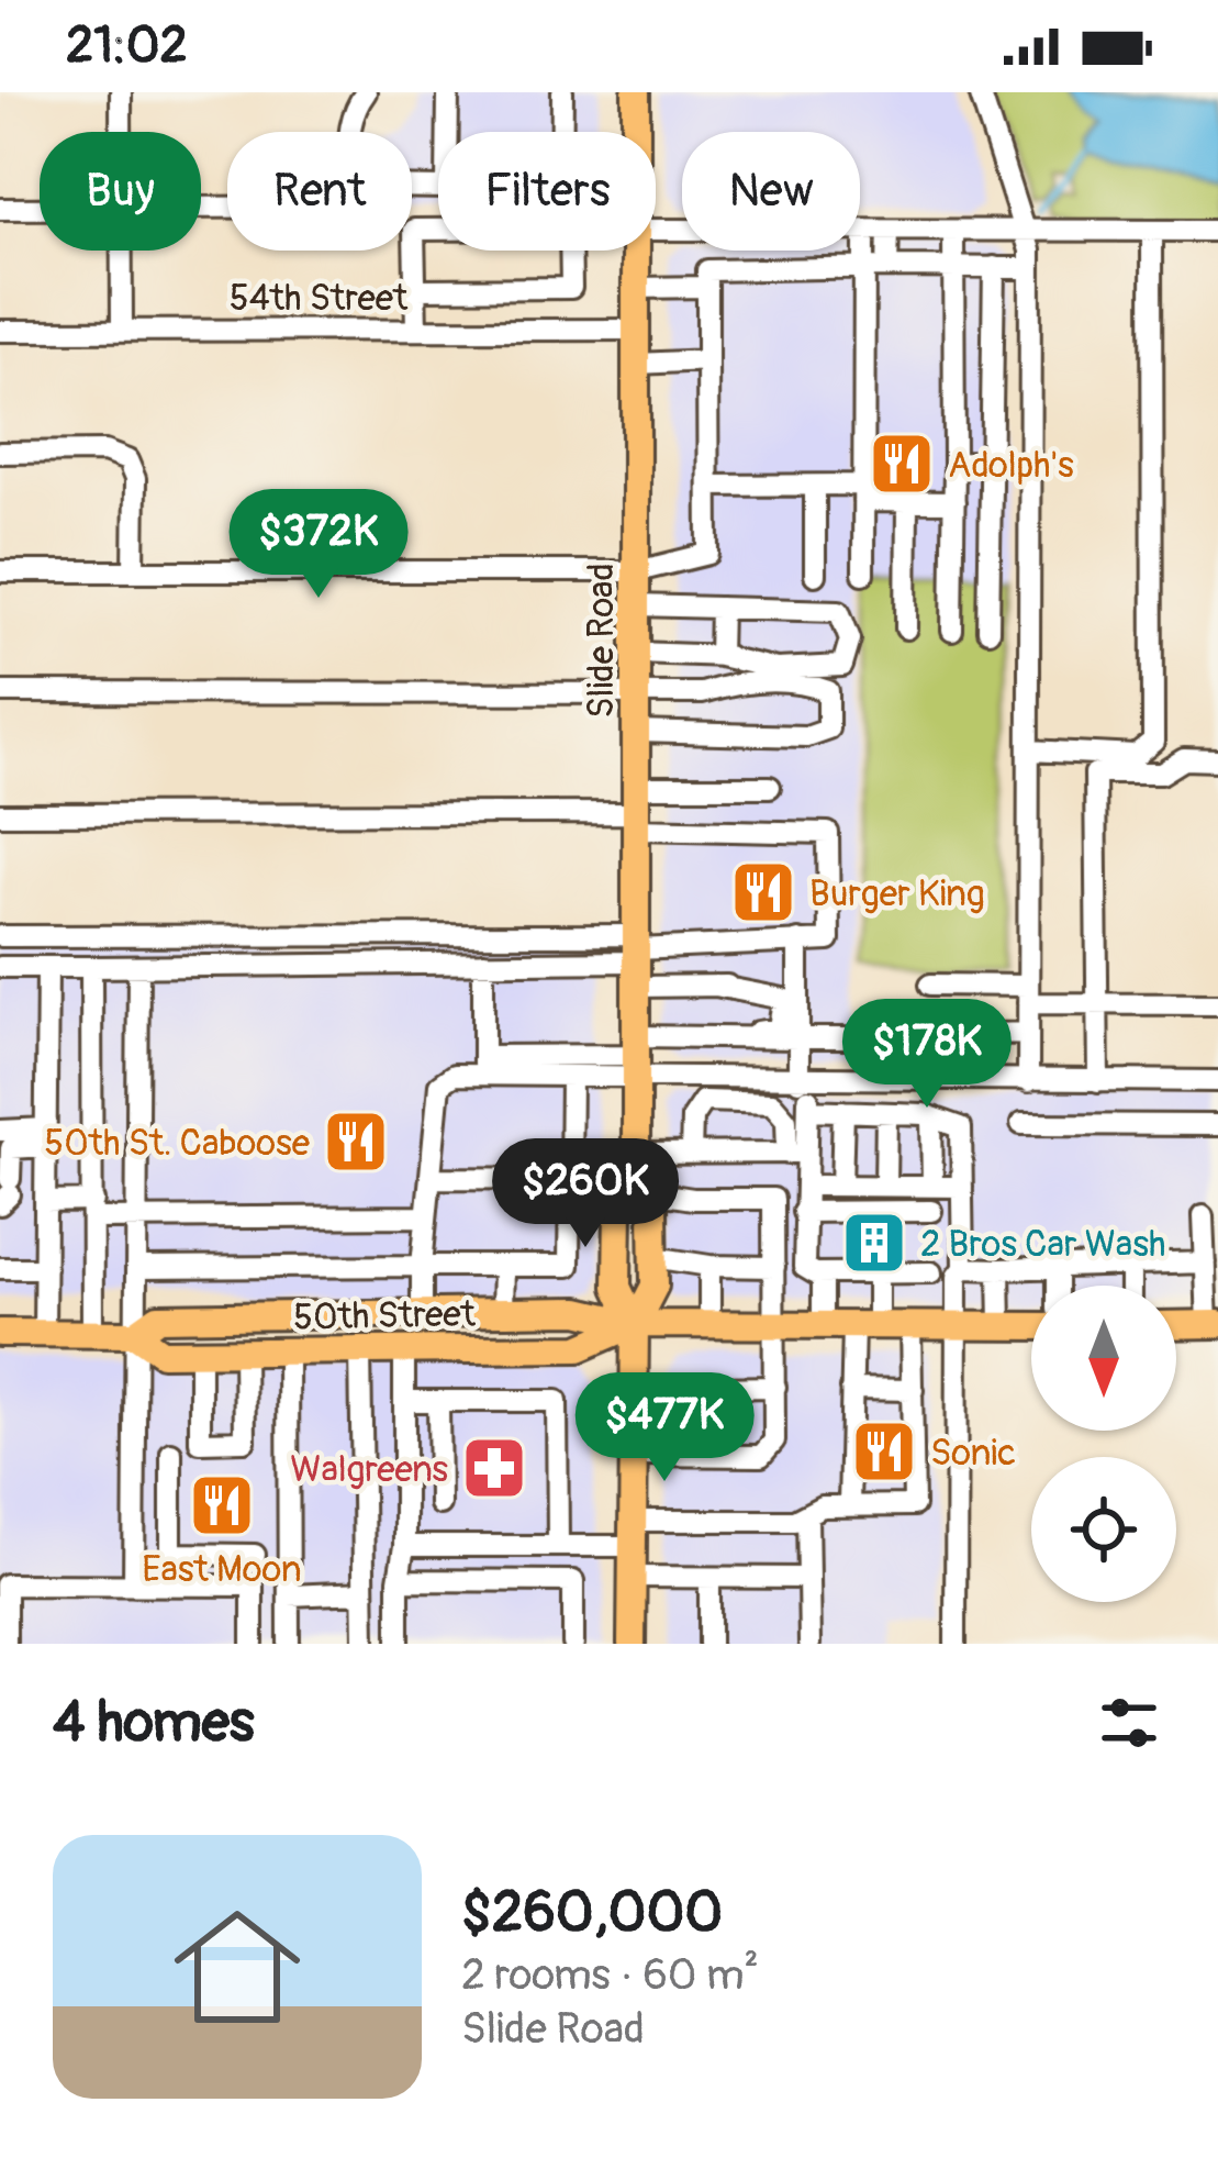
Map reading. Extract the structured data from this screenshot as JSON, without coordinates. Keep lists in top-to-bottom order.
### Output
{
  "streets": {
    "main road": ["Slide Road", "50th Street"],
    "street": ["54th Street"]
  },
  "crossings": [
    ["54th Street", "Slide Road"],
    ["Slide Road", "50th Street"]
  ],
  "places": {
    "restaurant": [
      "Adolph's",
      "Burger King",
      "50th St. Caboose",
      "Sonic",
      "East Moon"
    ],
    "building": ["2 Bros Car Wash"],
    "pharmacy": ["Walgreens"]
  },
  "north": "bottom",
  "page": {
    "status": "21:02",
    "chip": [
      "Buy",
      "Rent",
      "Filters",
      "New"
    ],
    "price": [
      "$372K",
      "$178K",
      "$260K",
      "$477K"
    ],
    "heading": "4 homes",
    "list": [
      {
        "name": "$260,000",
        "note": "2 rooms · 60 m² · Slide Road"
      }
    ]
  }
}
